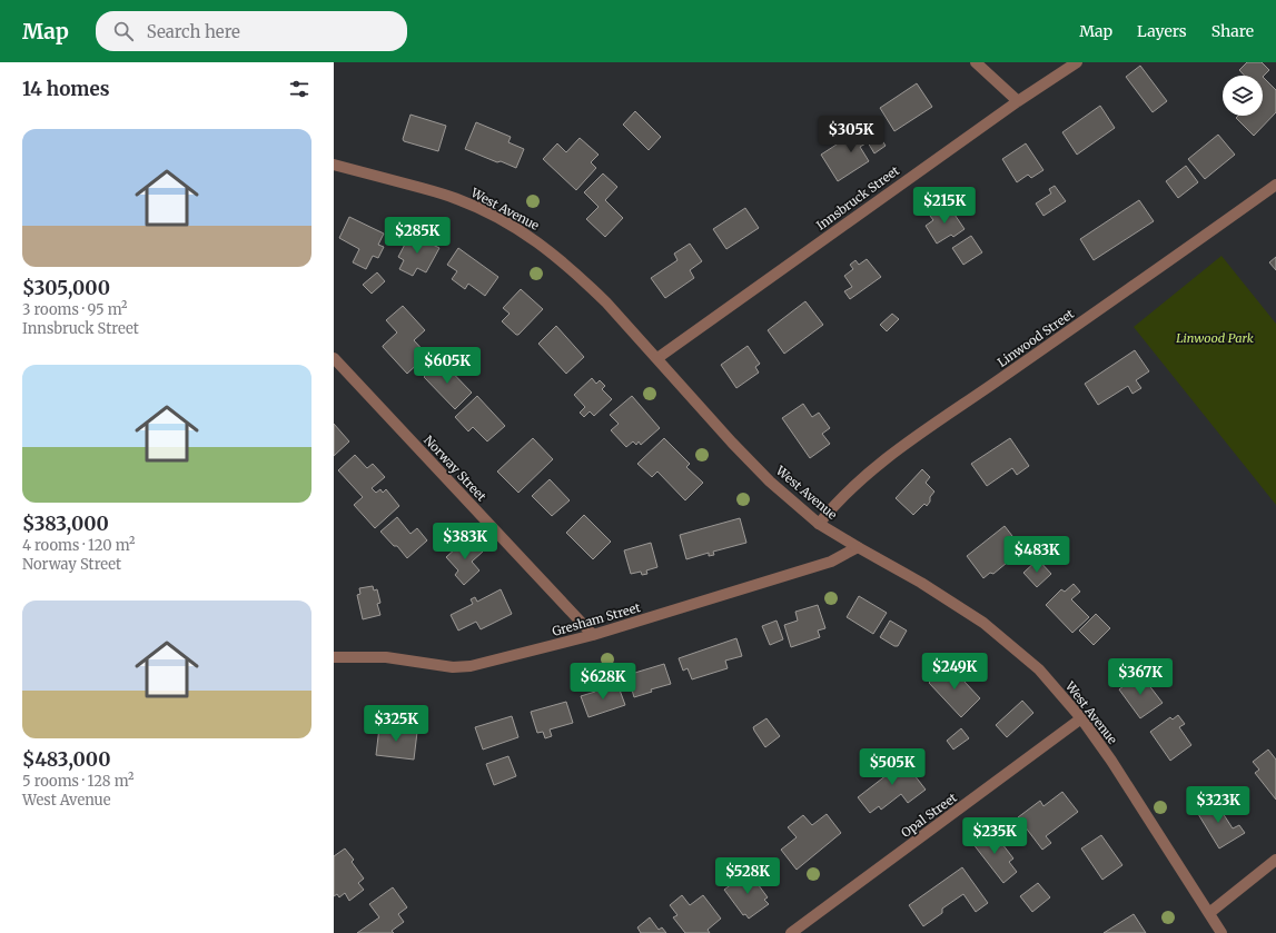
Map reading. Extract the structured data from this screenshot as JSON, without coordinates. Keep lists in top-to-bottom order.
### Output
{
  "streets": {
    "street": [
      "Innsbruck Street",
      "West Avenue",
      "Linwood Street",
      "Norway Street",
      "Gresham Street",
      "Opal Street"
    ]
  },
  "crossings": [
    ["Innsbruck Street", "West Avenue"],
    ["West Avenue", "Linwood Street"],
    ["West Avenue", "Gresham Street"],
    ["West Avenue", "Opal Street"],
    ["Norway Street", "Gresham Street"]
  ],
  "parks": ["Linwood Park"],
  "page": {
    "header": "Map",
    "search": "Search here",
    "nav": ["Map", "Layers", "Share"],
    "heading": "14 homes",
    "list": [
      {
        "name": "$305,000",
        "note": "3 rooms · 95 m² · Innsbruck Street"
      },
      {
        "name": "$383,000",
        "note": "4 rooms · 120 m² · Norway Street"
      },
      {
        "name": "$483,000",
        "note": "5 rooms · 128 m² · West Avenue"
      }
    ],
    "price": [
      "$305K",
      "$215K",
      "$285K",
      "$605K",
      "$383K",
      "$483K",
      "$249K",
      "$367K",
      "$628K",
      "$325K",
      "$505K",
      "$323K",
      "$235K",
      "$528K"
    ]
  }
}
